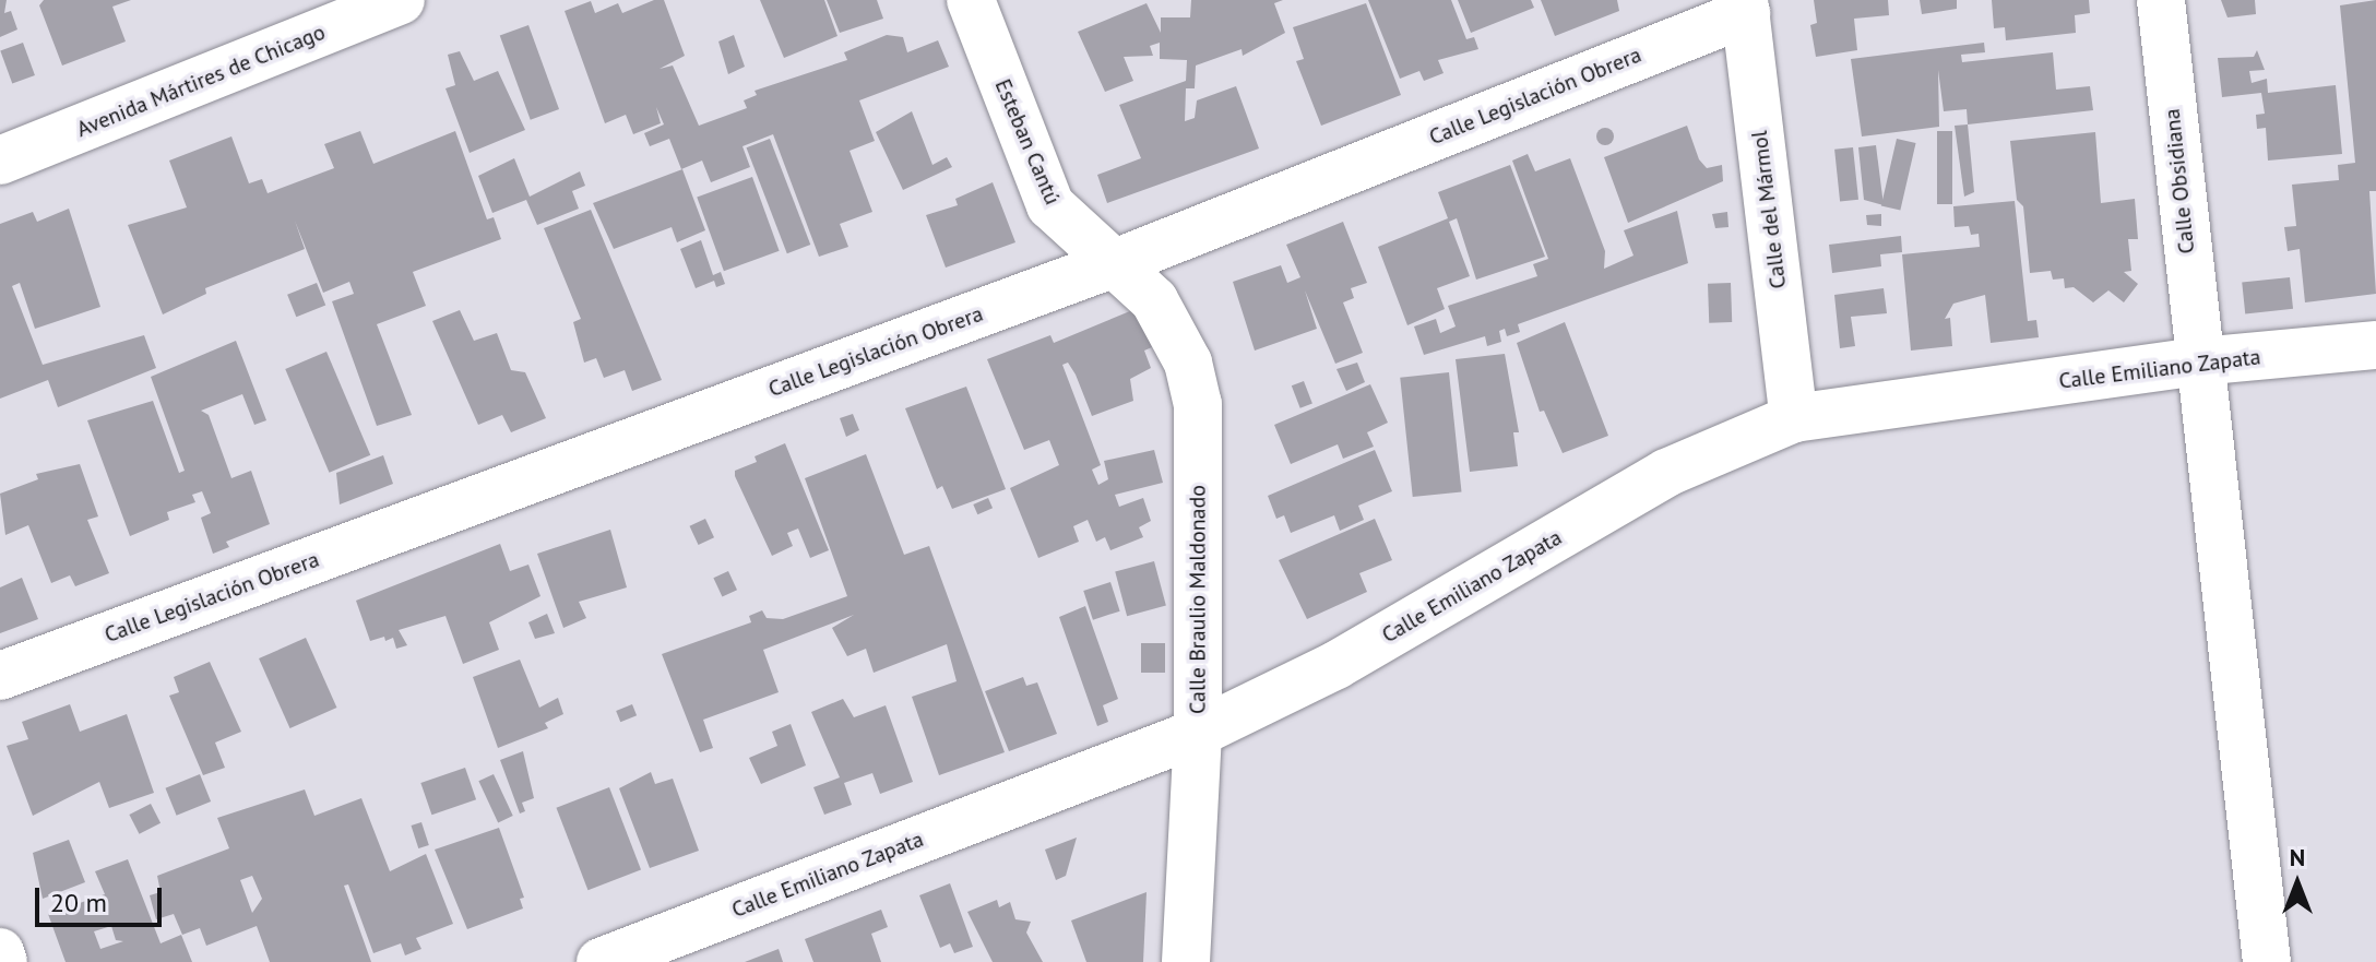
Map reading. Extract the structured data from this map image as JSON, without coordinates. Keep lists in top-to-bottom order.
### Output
{
  "streets": {
    "street": [
      "Avenida Mártires de Chicago",
      "Calle Legislación Obrera",
      "Esteban Cantú",
      "Calle Obsidiana",
      "Calle del Mármol",
      "Calle Emiliano Zapata",
      "Calle Braulio Maldonado"
    ]
  },
  "crossings": [
    ["Calle Legislación Obrera", "Esteban Cantú"],
    ["Calle Legislación Obrera", "Calle del Mármol"],
    ["Calle Legislación Obrera", "Calle Braulio Maldonado"],
    ["Esteban Cantú", "Calle Braulio Maldonado"],
    ["Calle Obsidiana", "Calle Emiliano Zapata"],
    ["Calle del Mármol", "Calle Emiliano Zapata"],
    ["Calle Emiliano Zapata", "Calle Braulio Maldonado"]
  ],
  "scale_bar": "20 m",
  "north": "top"
}
